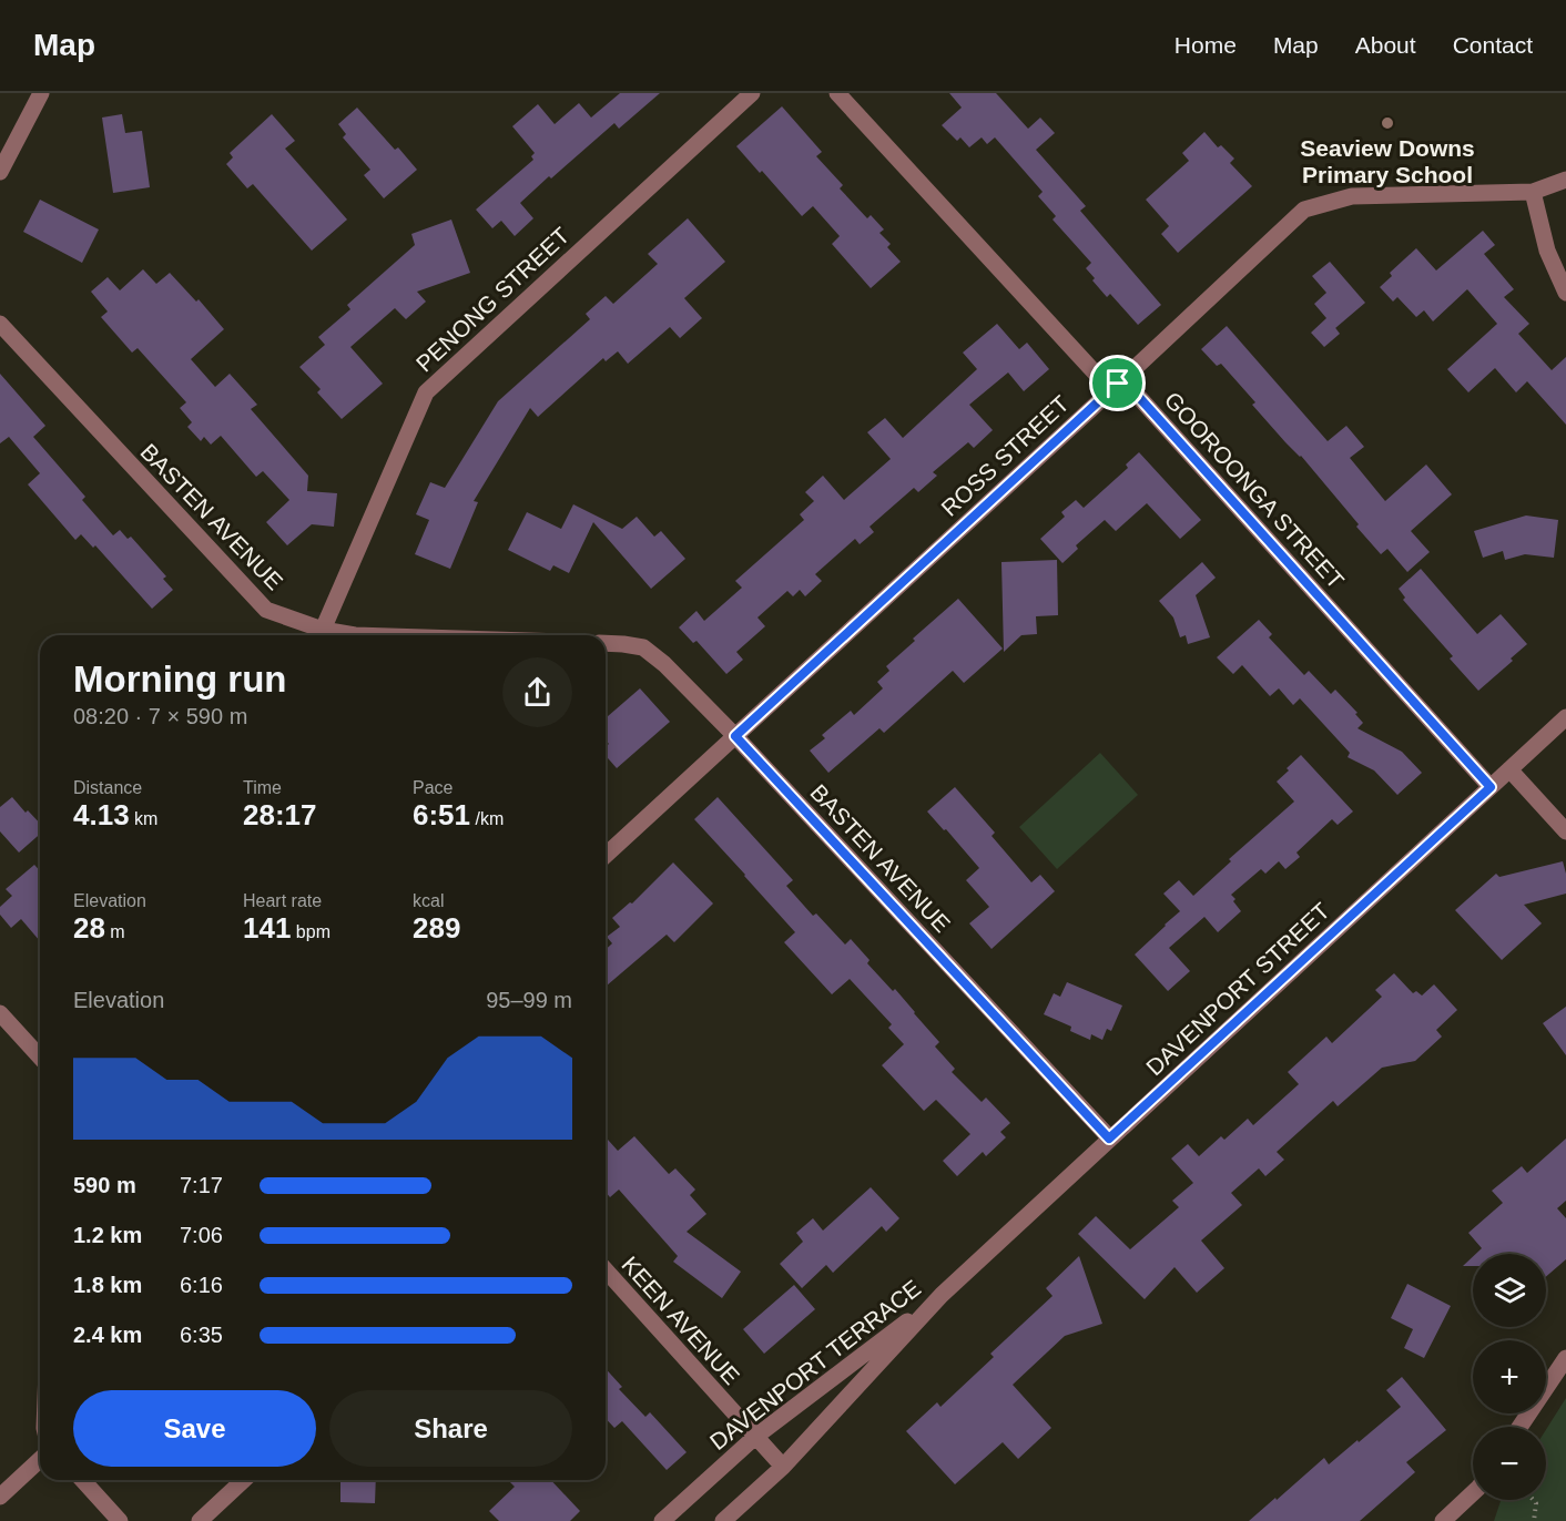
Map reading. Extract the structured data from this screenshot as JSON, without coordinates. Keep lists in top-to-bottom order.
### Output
{
  "streets": {
    "street": [
      "PENONG STREET",
      "ROSS STREET",
      "GOOROONGA STREET",
      "BASTEN AVENUE",
      "DAVENPORT STREET",
      "KEEN AVENUE",
      "DAVENPORT TERRACE"
    ]
  },
  "crossings": [
    ["PENONG STREET", "BASTEN AVENUE"],
    ["ROSS STREET", "GOOROONGA STREET"],
    ["ROSS STREET", "BASTEN AVENUE"],
    ["GOOROONGA STREET", "DAVENPORT STREET"],
    ["BASTEN AVENUE", "DAVENPORT STREET"],
    ["DAVENPORT STREET", "DAVENPORT TERRACE"],
    ["KEEN AVENUE", "DAVENPORT TERRACE"]
  ],
  "places": ["Seaview Downs Primary School"],
  "page": {
    "header": "Map",
    "nav": [
      "Home",
      "Map",
      "About",
      "Contact"
    ],
    "heading": ["Morning run", "08:20 · 7 × 590 m"],
    "stats": [
      ["Distance", "4.13 km"],
      ["Time", "28:17"],
      ["Pace", "6:51 /km"],
      ["Elevation", "28 m"],
      ["Heart rate", "141 bpm"],
      ["kcal", "289"]
    ],
    "chart": ["Elevation", "95–99 m"],
    "list": [
      {
        "name": "590 m",
        "note": "7:17"
      },
      {
        "name": "1.2 km",
        "note": "7:06"
      },
      {
        "name": "1.8 km",
        "note": "6:16"
      },
      {
        "name": "2.4 km",
        "note": "6:35"
      }
    ],
    "map_buttons": ["+", "−"],
    "buttons": ["Save", "Share"]
  }
}
